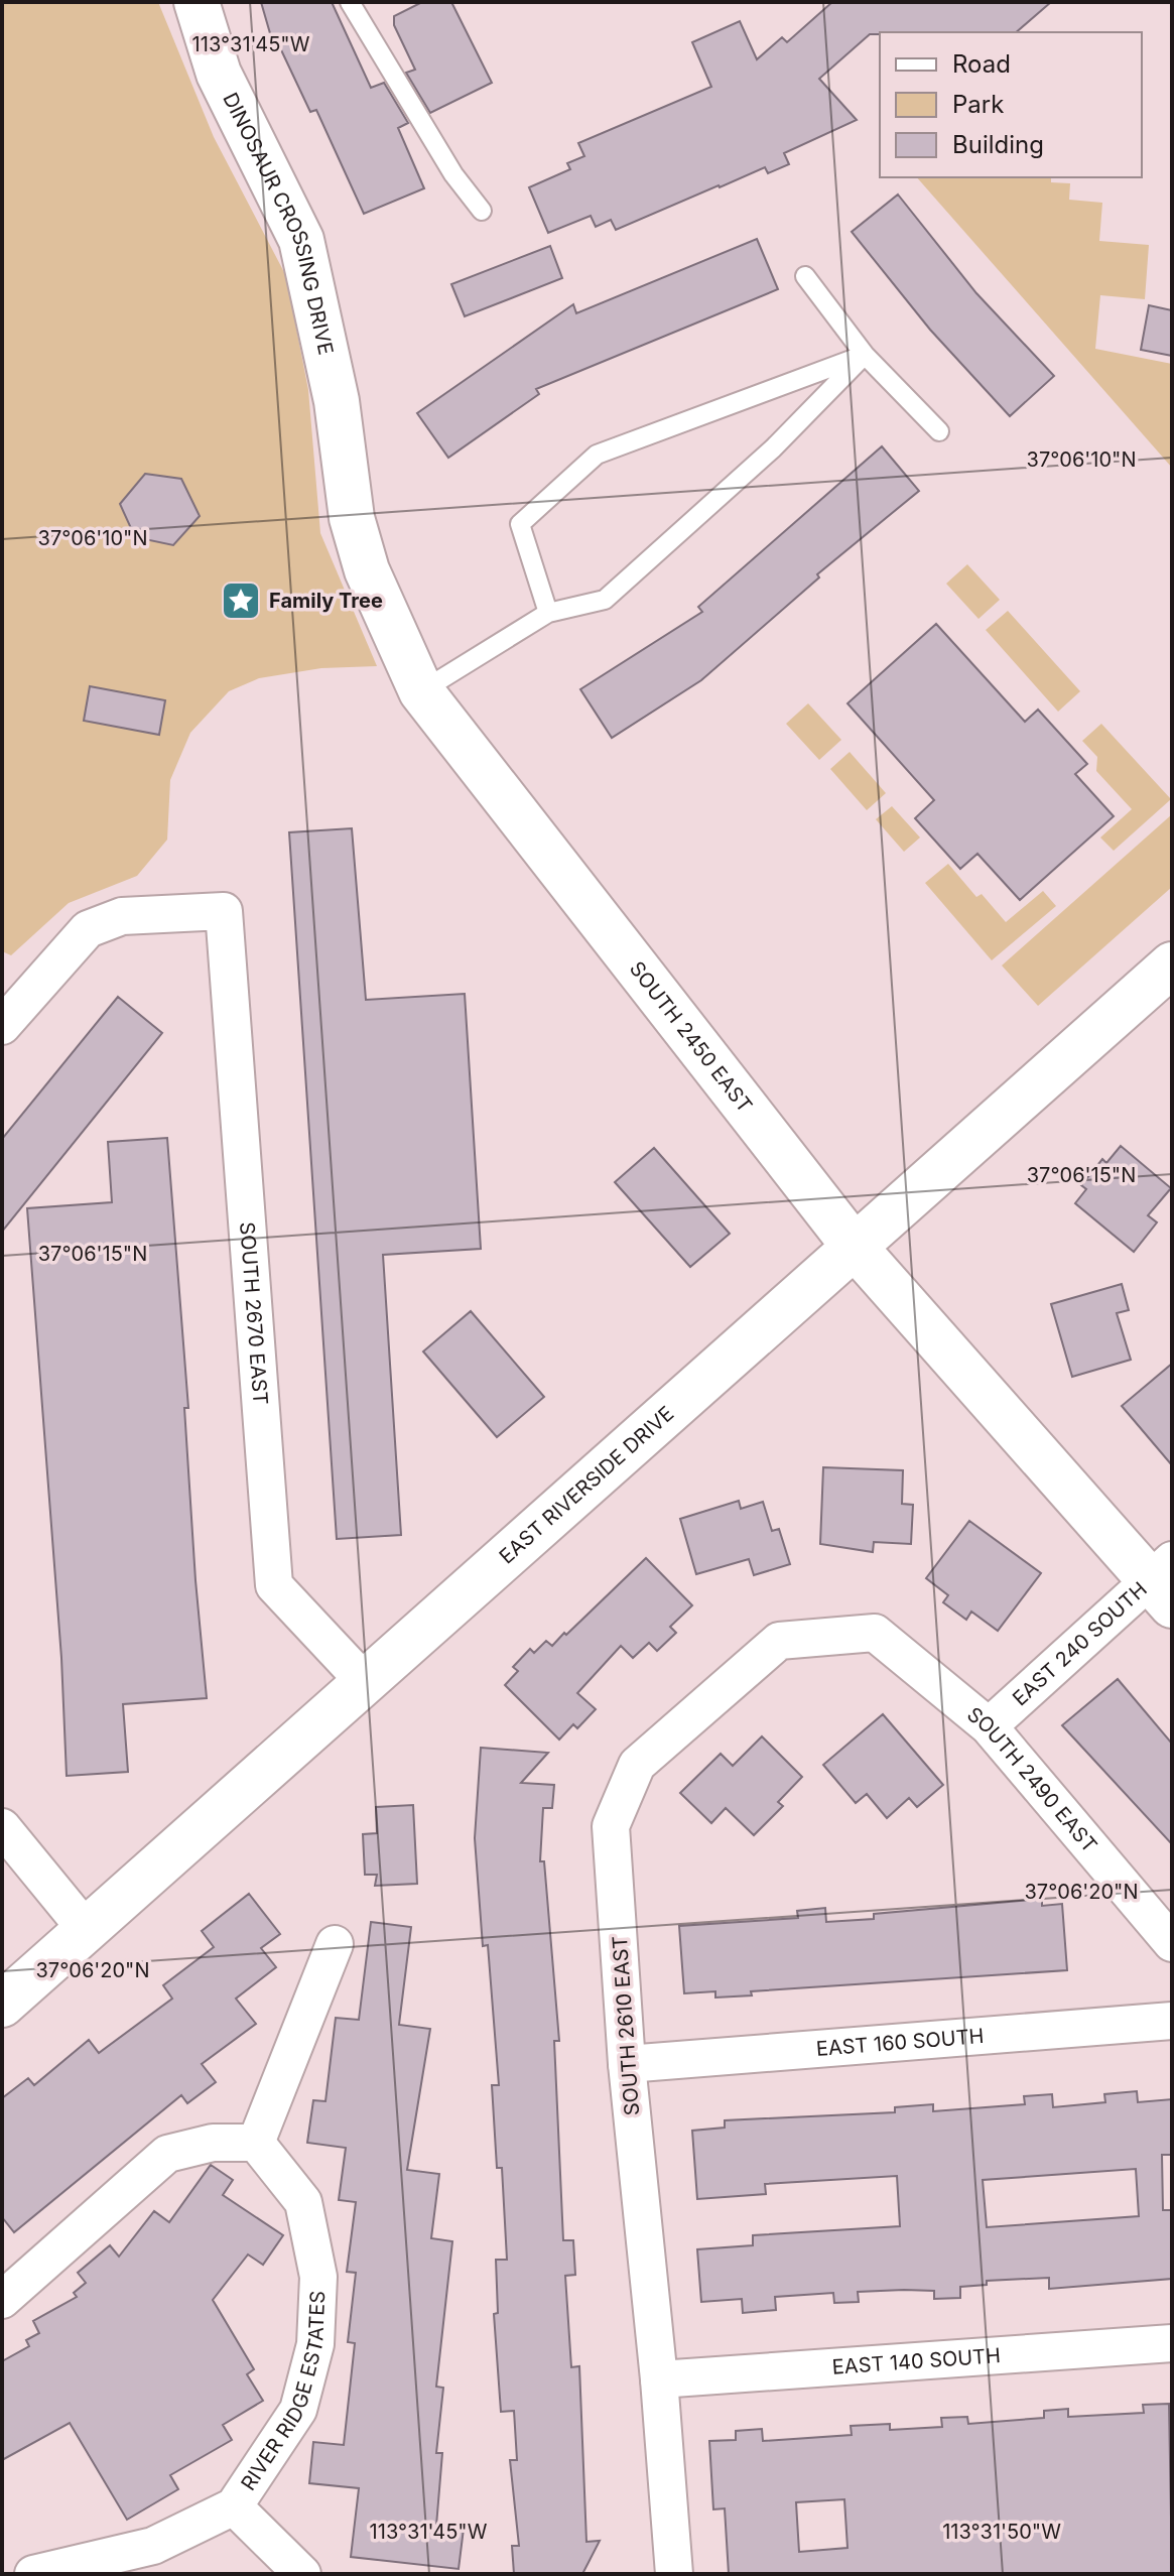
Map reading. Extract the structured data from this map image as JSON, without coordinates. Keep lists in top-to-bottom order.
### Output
{
  "streets": {
    "street": [
      "DINOSAUR CROSSING DRIVE",
      "SOUTH 2450 EAST",
      "SOUTH 2670 EAST",
      "EAST RIVERSIDE DRIVE",
      "EAST 240 SOUTH",
      "SOUTH 2490 EAST",
      "SOUTH 2610 EAST",
      "EAST 160 SOUTH",
      "EAST 140 SOUTH",
      "RIVER RIDGE ESTATES"
    ]
  },
  "crossings": [
    ["DINOSAUR CROSSING DRIVE", "SOUTH 2450 EAST"],
    ["SOUTH 2450 EAST", "EAST RIVERSIDE DRIVE"],
    ["SOUTH 2450 EAST", "EAST 240 SOUTH"],
    ["SOUTH 2670 EAST", "EAST RIVERSIDE DRIVE"],
    ["EAST 240 SOUTH", "SOUTH 2490 EAST"],
    ["SOUTH 2490 EAST", "SOUTH 2610 EAST"],
    ["SOUTH 2610 EAST", "EAST 160 SOUTH"],
    ["SOUTH 2610 EAST", "EAST 140 SOUTH"]
  ],
  "places": {
    "place": ["Family Tree"]
  },
  "legend": ["Road", "Park", "Building"],
  "coordinates": [
    "113°31'45\"W",
    "37°06'10\"N",
    "37°06'15\"N",
    "37°06'20\"N",
    "113°31'50\"W"
  ]
}
